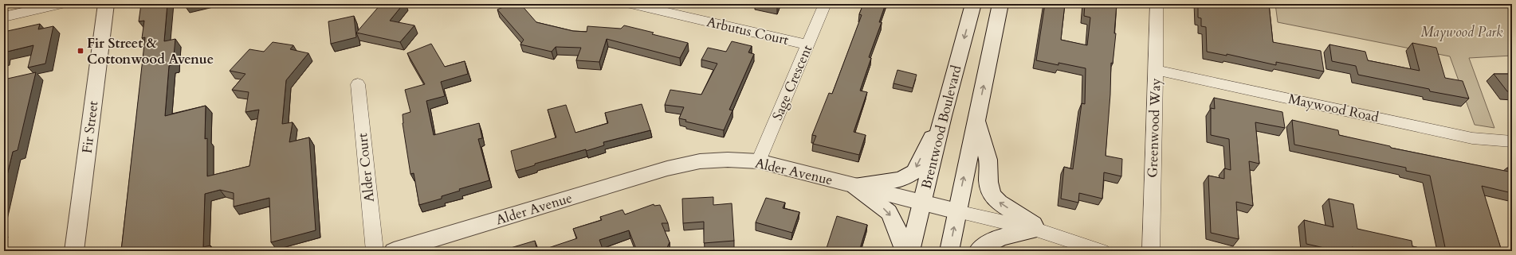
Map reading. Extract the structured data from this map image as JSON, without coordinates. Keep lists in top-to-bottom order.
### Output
{
  "streets": {
    "main road": ["Fir Street", "Brentwood Boulevard", "Alder Avenue"],
    "street": [
      "Arbutus Court",
      "Sage Crescent",
      "Maywood Road",
      "Greenwood Way",
      "Alder Court"
    ]
  },
  "crossings": [
    ["Arbutus Court", "Sage Crescent"],
    ["Sage Crescent", "Alder Avenue"],
    ["Maywood Road", "Greenwood Way"],
    ["Brentwood Boulevard", "Alder Avenue"]
  ],
  "parks": ["Maywood Park"],
  "places": {
    "transit": ["Fir Street & Cottonwood Avenue"]
  }
}
